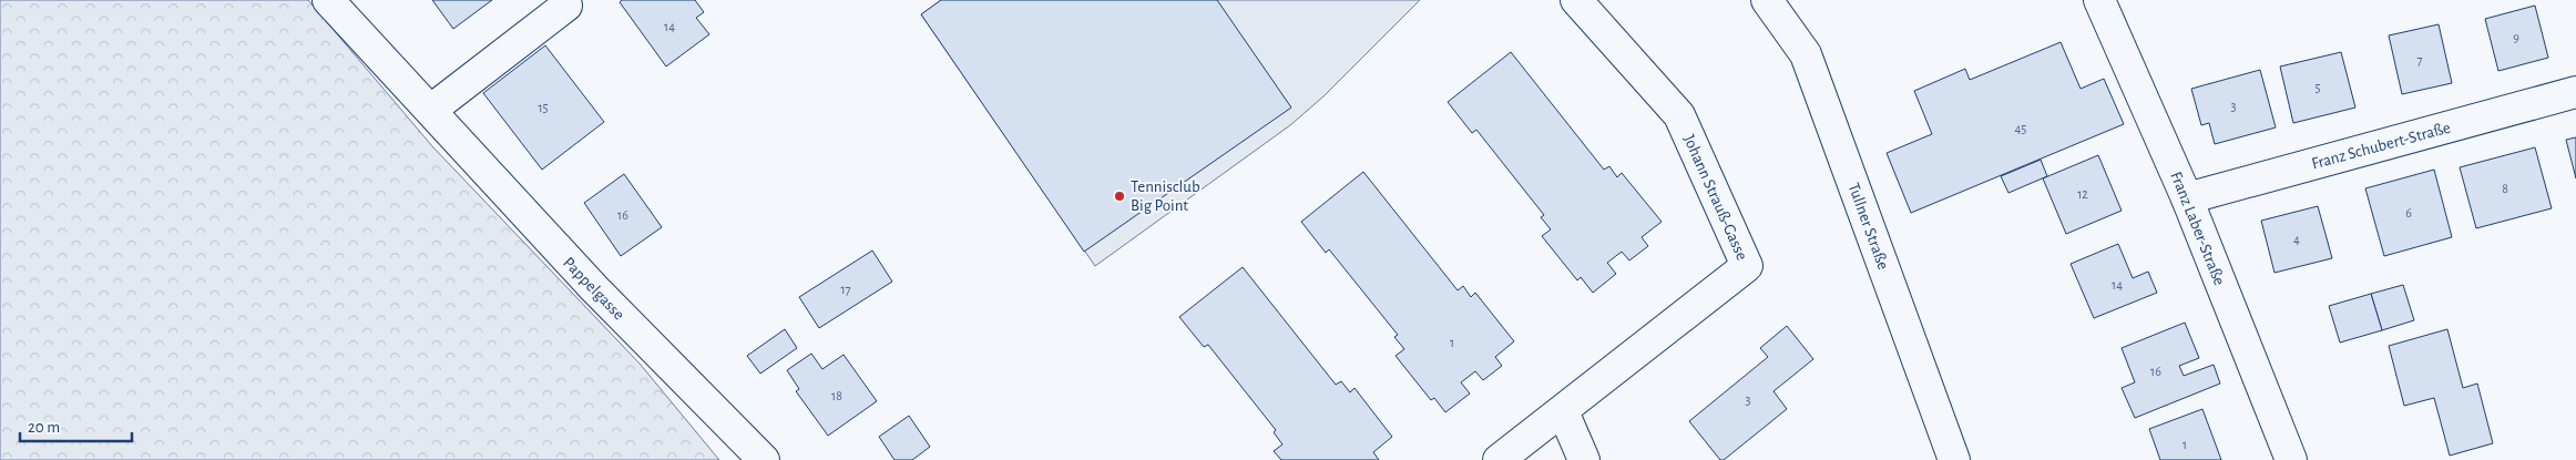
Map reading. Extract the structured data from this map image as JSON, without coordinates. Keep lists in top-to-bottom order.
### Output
{
  "streets": {
    "street": [
      "Franz Schubert-Straße",
      "Johann Strauß-Gasse",
      "Tullner Straße",
      "Franz Laber-Straße",
      "Pappelgasse"
    ]
  },
  "crossings": [
    ["Franz Schubert-Straße", "Franz Laber-Straße"]
  ],
  "places": ["Tennisclub Big Point"],
  "house_numbers": [
    "14",
    "9",
    "7",
    "5",
    "3",
    "15",
    "45",
    "8",
    "12",
    "6",
    "16",
    "4",
    "14",
    "17",
    "1",
    "16",
    "18",
    "3",
    "1"
  ],
  "scale_bar": "20 m"
}
